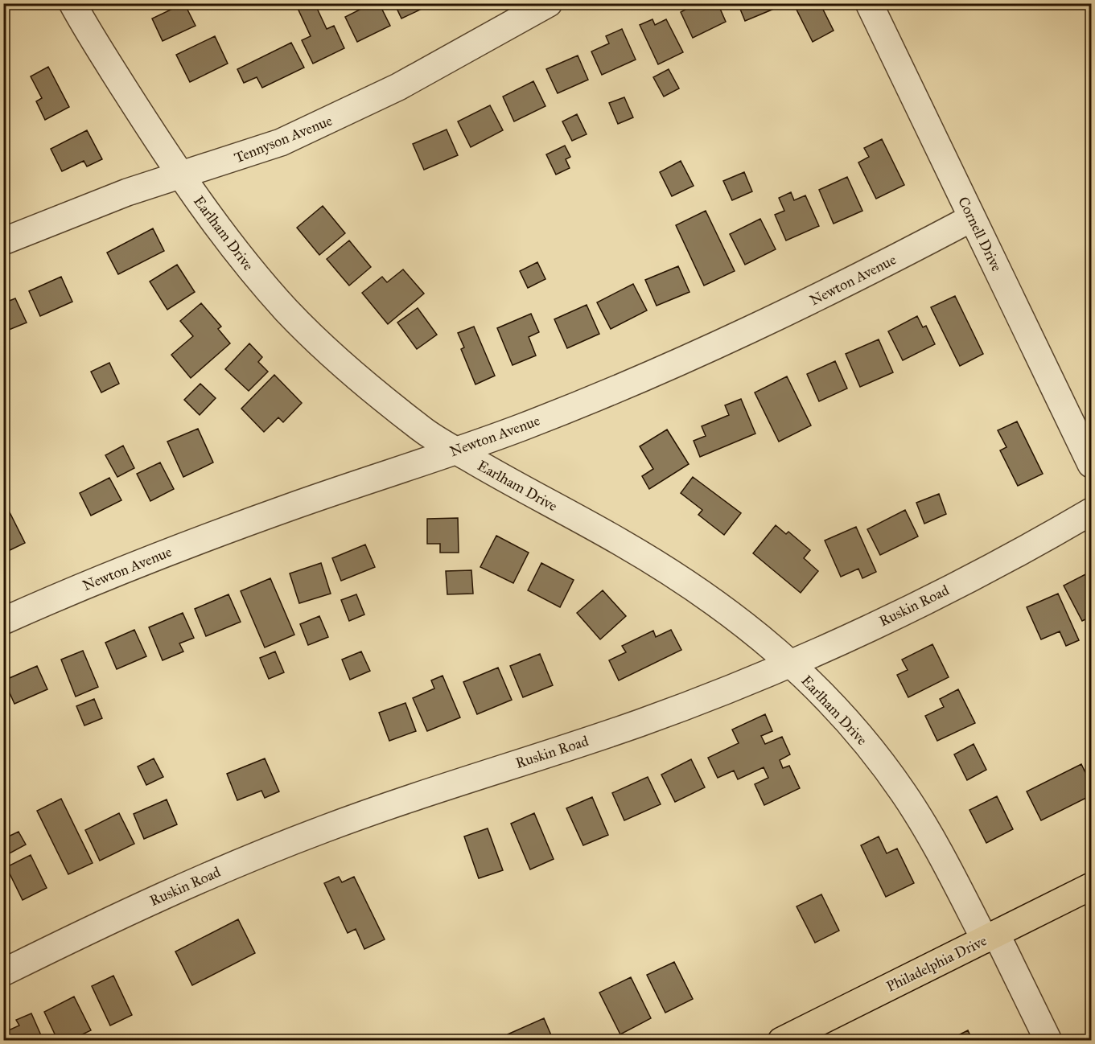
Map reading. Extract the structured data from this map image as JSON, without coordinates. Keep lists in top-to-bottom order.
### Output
{
  "streets": {
    "main road": ["Philadelphia Drive"],
    "street": [
      "Tennyson Avenue",
      "Earlham Drive",
      "Cornell Drive",
      "Newton Avenue",
      "Ruskin Road"
    ]
  },
  "crossings": [
    ["Tennyson Avenue", "Earlham Drive"],
    ["Earlham Drive", "Newton Avenue"],
    ["Earlham Drive", "Ruskin Road"],
    ["Earlham Drive", "Philadelphia Drive"],
    ["Cornell Drive", "Newton Avenue"]
  ]
}
